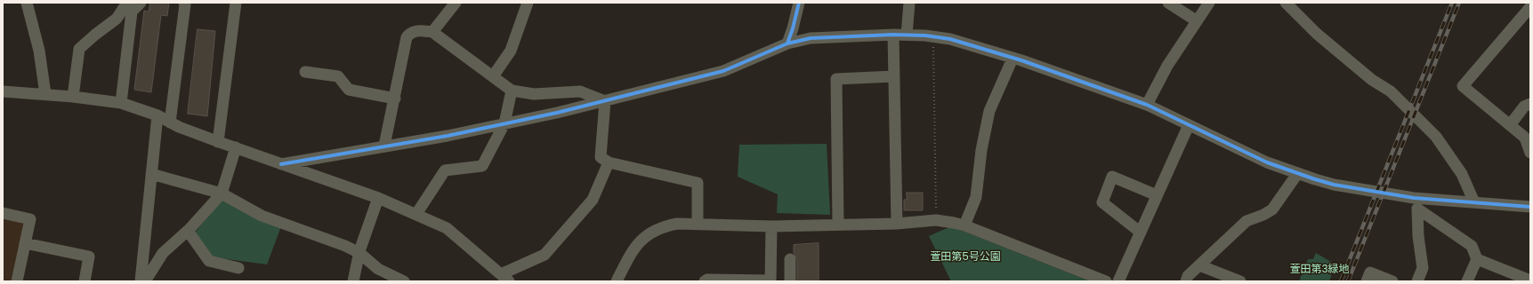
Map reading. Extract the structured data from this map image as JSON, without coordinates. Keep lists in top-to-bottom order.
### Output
{
  "parks": ["萱田第5号公園", "萱田第3緑地"]
}
